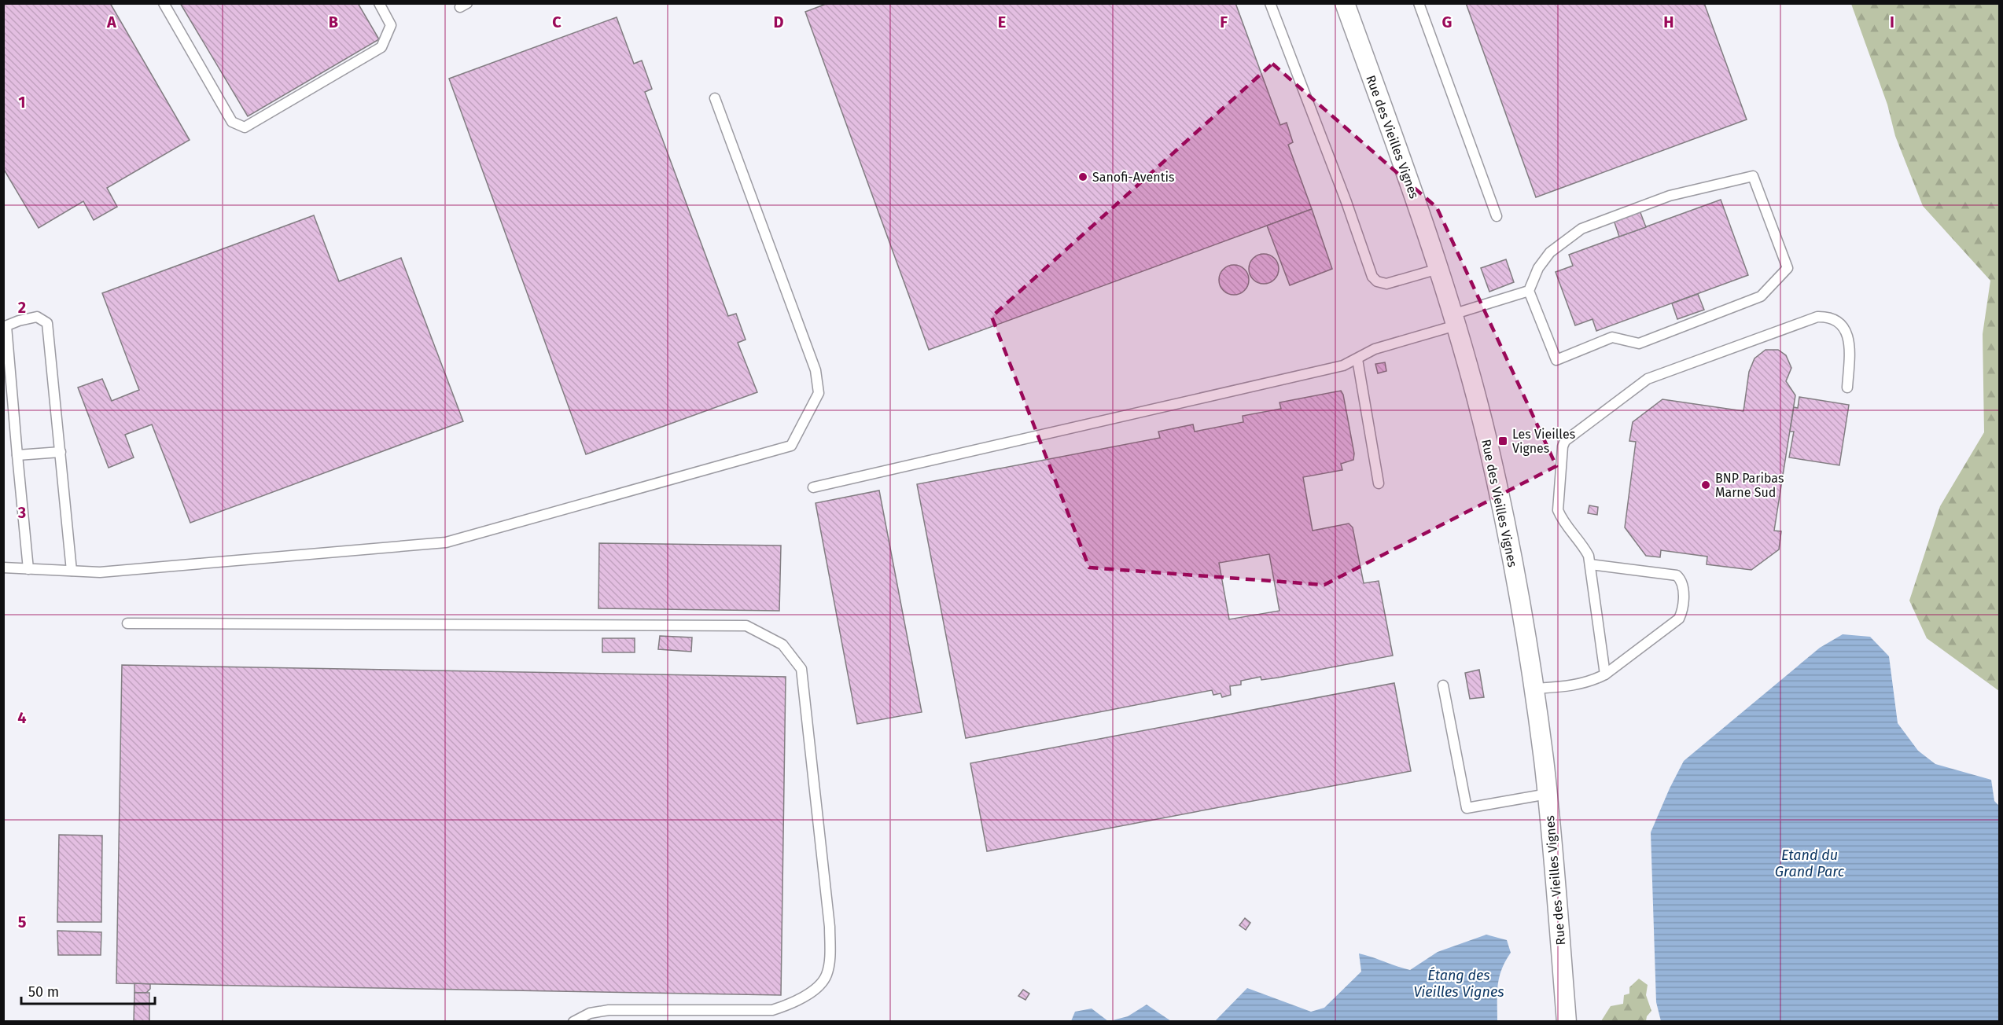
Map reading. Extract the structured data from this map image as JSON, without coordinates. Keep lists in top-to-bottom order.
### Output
{
  "streets": {
    "street": ["Rue des Vieilles Vignes"]
  },
  "water": ["Etand du Grand Parc", "Étang des Vieilles Vignes"],
  "places": {
    "other": ["Sanofi-Aventis", "BNP Paribas Marne Sud"],
    "transit": ["Les Vieilles Vignes"]
  },
  "scale_bar": "50 m",
  "grid": {
    "columns": [
      "A",
      "B",
      "C",
      "D",
      "E",
      "F",
      "G",
      "H",
      "I"
    ],
    "rows": [
      "1",
      "2",
      "3",
      "4",
      "5"
    ]
  }
}
